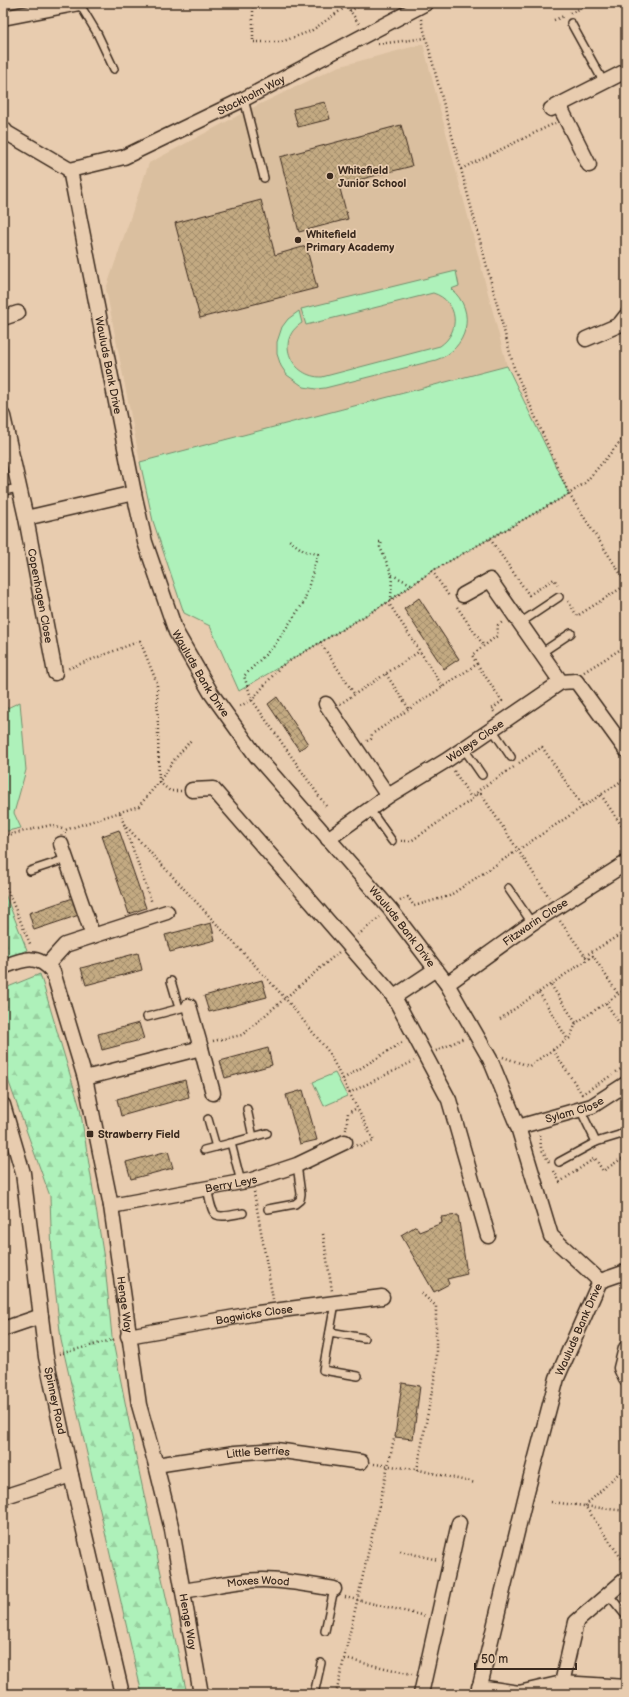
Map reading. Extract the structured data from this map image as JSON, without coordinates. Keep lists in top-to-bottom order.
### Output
{
  "streets": {
    "street": [
      "Stockholm Way",
      "Wauluds Bank Drive",
      "Copenhagen Close",
      "Waleys Close",
      "Fitzwarin Close",
      "Sylam Close",
      "Berry Leys",
      "Henge Way",
      "Bagwicks Close",
      "Spinney Road",
      "Little Berries",
      "Moxes Wood"
    ]
  },
  "crossings": [
    ["Stockholm Way", "Wauluds Bank Drive"],
    ["Wauluds Bank Drive", "Waleys Close"],
    ["Wauluds Bank Drive", "Fitzwarin Close"],
    ["Wauluds Bank Drive", "Sylam Close"],
    ["Berry Leys", "Henge Way"],
    ["Henge Way", "Bagwicks Close"],
    ["Henge Way", "Little Berries"],
    ["Henge Way", "Moxes Wood"]
  ],
  "places": {
    "other": ["Whitefield Junior School", "Whitefield Primary Academy"],
    "transit": ["Strawberry Field"]
  },
  "scale_bar": "50 m"
}
